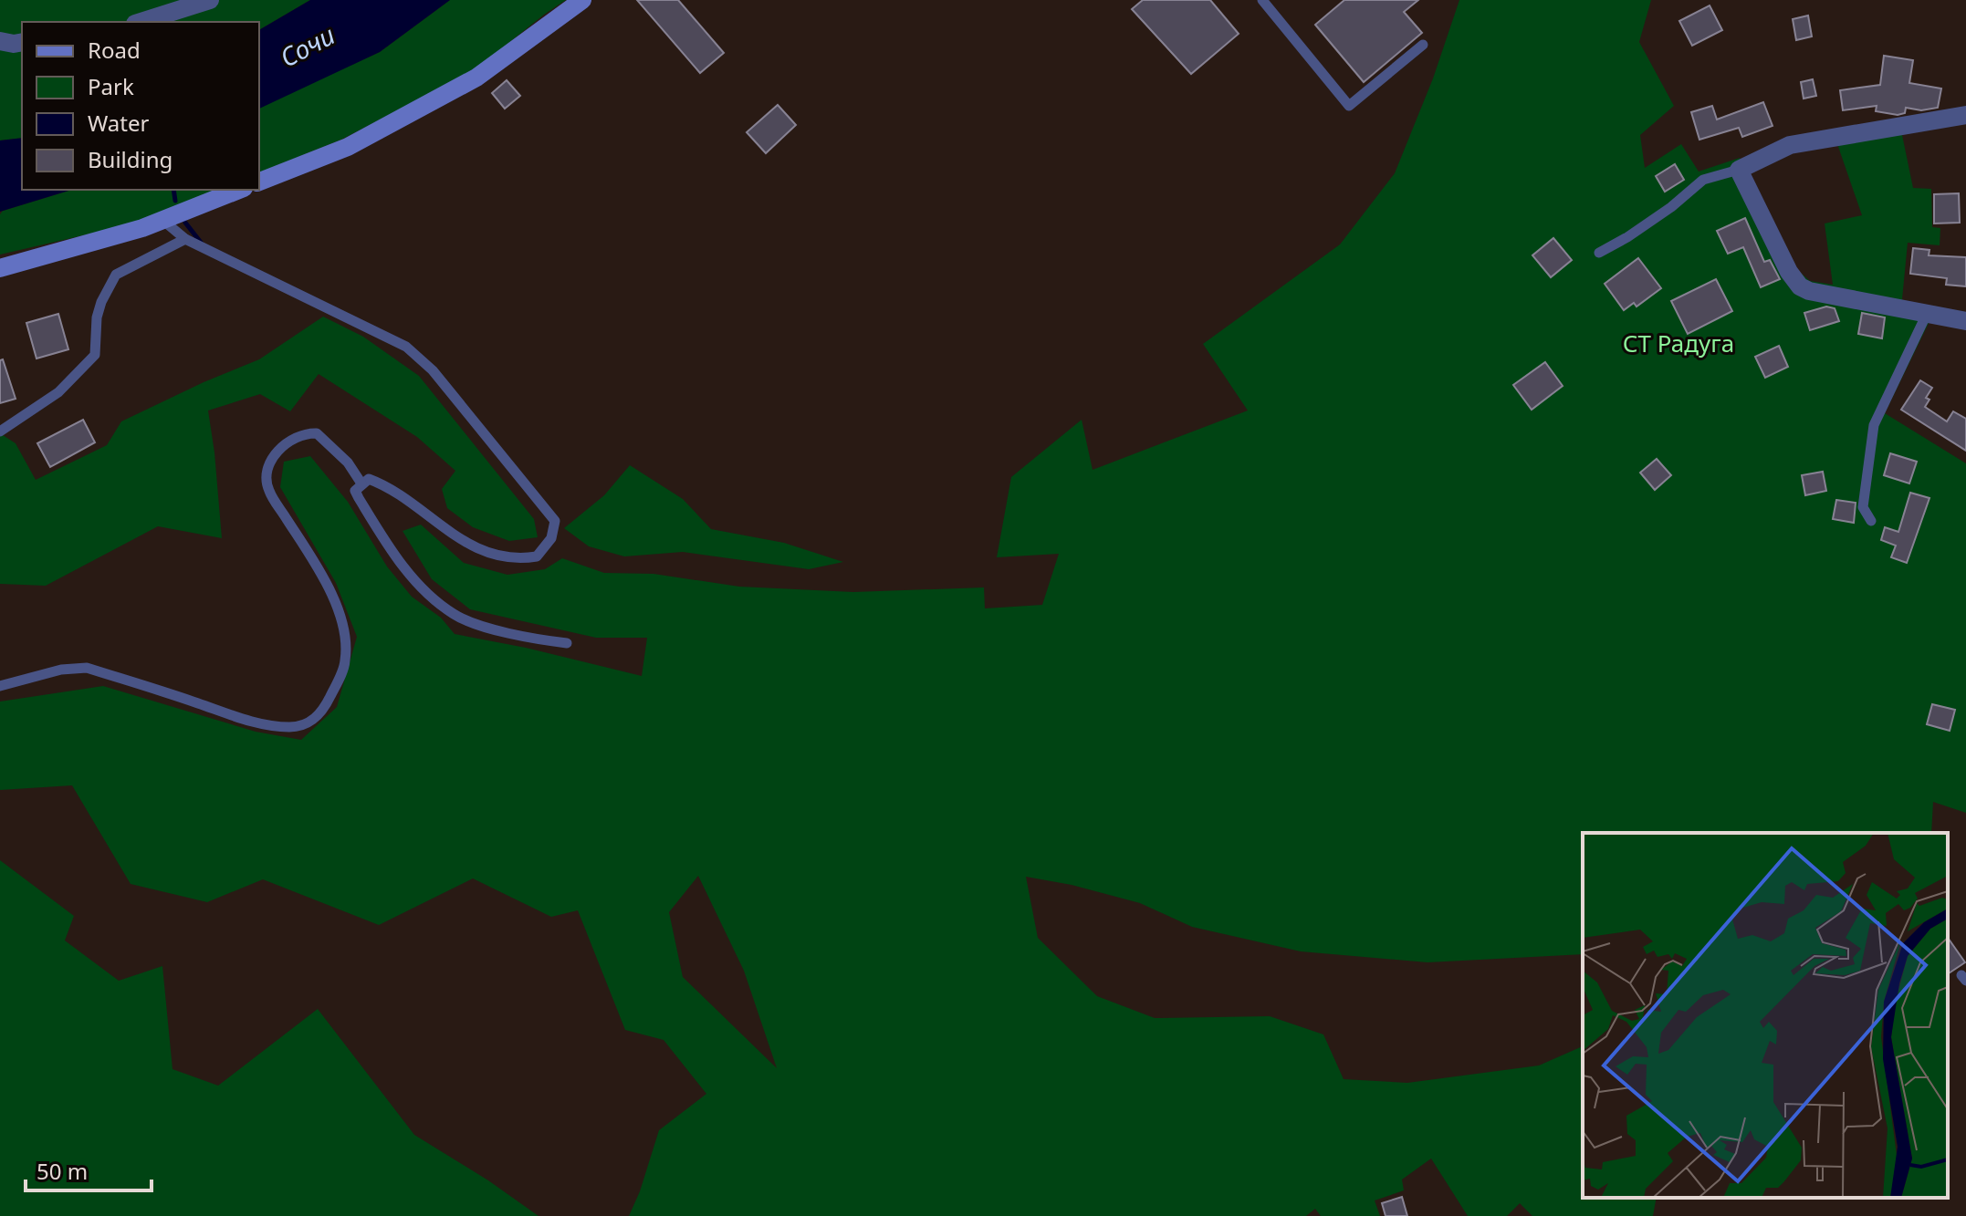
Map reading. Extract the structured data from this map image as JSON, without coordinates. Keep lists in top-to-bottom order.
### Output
{
  "water": ["Сочи"],
  "parks": ["СТ Радуга"],
  "legend": [
    "Road",
    "Park",
    "Water",
    "Building"
  ],
  "scale_bar": "50 m"
}
